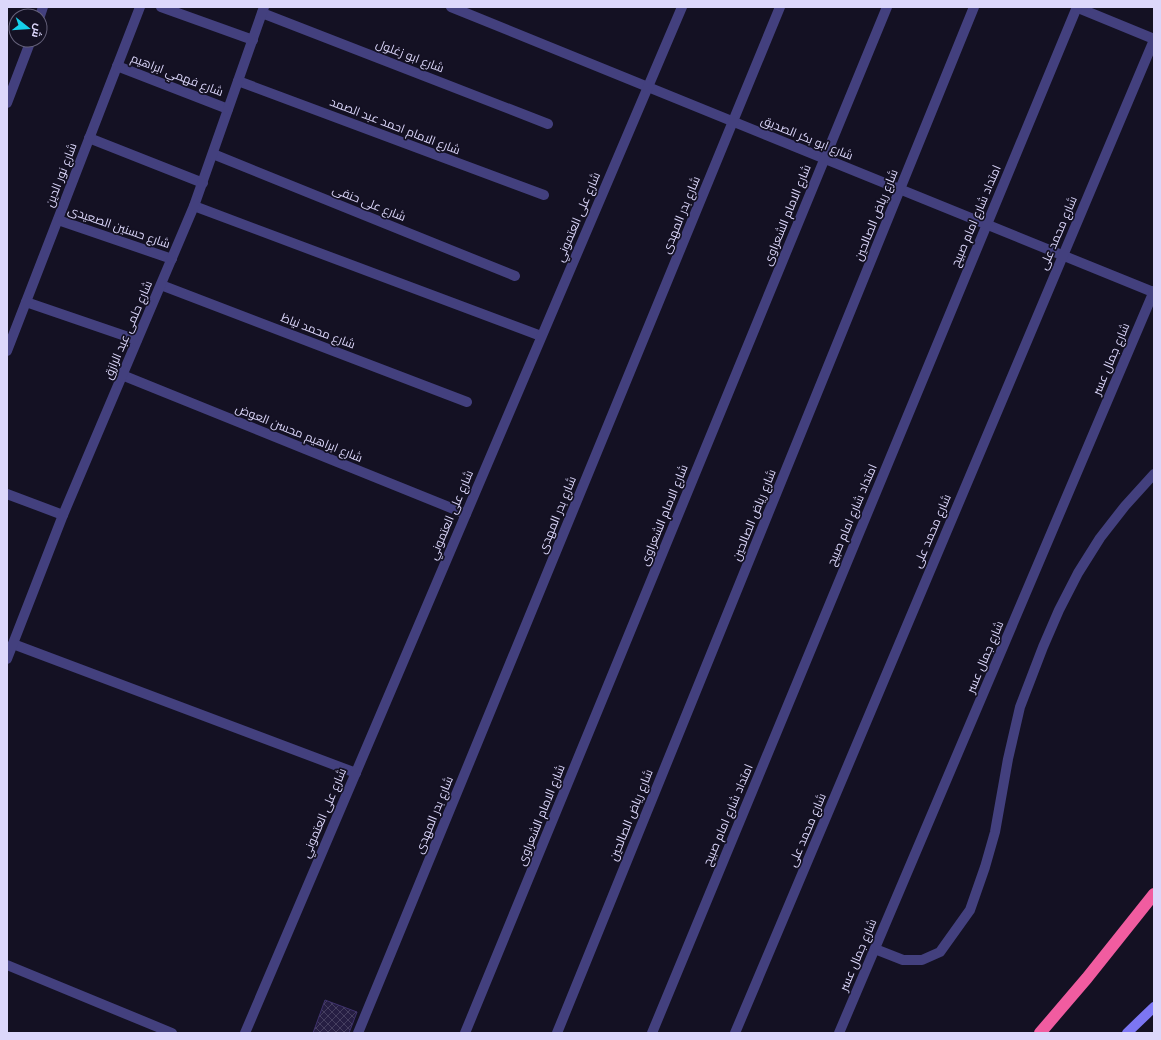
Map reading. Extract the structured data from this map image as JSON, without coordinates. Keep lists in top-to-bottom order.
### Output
{
  "streets": {
    "street": [
      "شارع ابو زغلول",
      "شارع فهمي ابراهيم",
      "شارع الامام احمد عبد الصمد",
      "شارع ابو بكر الصديق",
      "شارع نور الدين",
      "شارع على حنفى",
      "شارع بدر المهدى",
      "شارع الامام الشعراوى",
      "شارع رياض الصالحين",
      "امتداد شارع امام صبيح",
      "شارع على العتموني",
      "شارع حسنين الصعيدى",
      "شارع محمد على",
      "شارع حلمى عبد الرازق",
      "شارع محمد نياظ",
      "شارع جمال عسر",
      "شارع ابراهيم محسن العوض"
    ]
  },
  "crossings": [
    ["شارع ابو زغلول", "شارع حلمى عبد الرازق"],
    ["شارع فهمي ابراهيم", "شارع نور الدين"],
    ["شارع فهمي ابراهيم", "شارع حلمى عبد الرازق"],
    ["شارع الامام احمد عبد الصمد", "شارع حلمى عبد الرازق"],
    ["شارع ابو بكر الصديق", "شارع بدر المهدى"],
    ["شارع ابو بكر الصديق", "شارع الامام الشعراوى"],
    ["شارع ابو بكر الصديق", "شارع رياض الصالحين"],
    ["شارع ابو بكر الصديق", "امتداد شارع امام صبيح"],
    ["شارع ابو بكر الصديق", "شارع على العتموني"],
    ["شارع ابو بكر الصديق", "شارع محمد على"],
    ["شارع ابو بكر الصديق", "شارع جمال عسر"],
    ["شارع نور الدين", "شارع حسنين الصعيدى"],
    ["شارع على حنفى", "شارع حلمى عبد الرازق"],
    ["شارع على العتموني", "شارع ابراهيم محسن العوض"],
    ["شارع حسنين الصعيدى", "شارع حلمى عبد الرازق"],
    ["شارع حلمى عبد الرازق", "شارع محمد نياظ"],
    ["شارع حلمى عبد الرازق", "شارع ابراهيم محسن العوض"]
  ],
  "north": "right"
}
